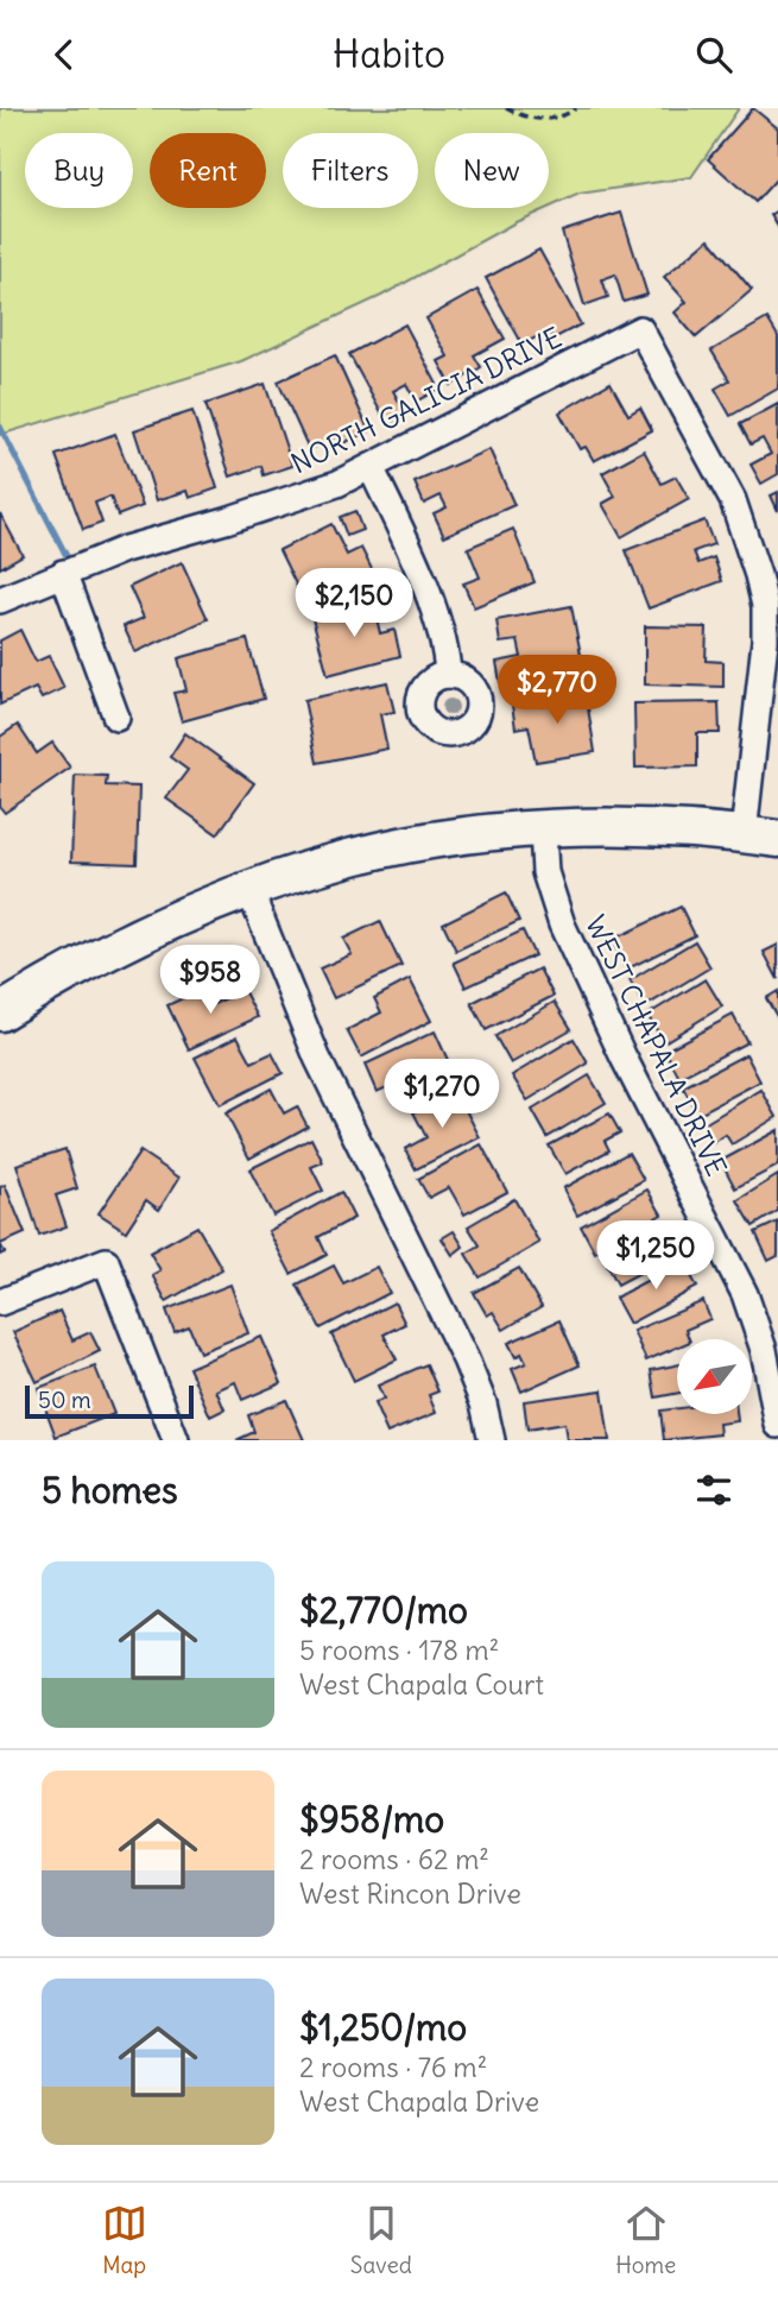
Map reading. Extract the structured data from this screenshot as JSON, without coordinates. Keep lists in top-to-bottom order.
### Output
{
  "streets": {
    "street": ["NORTH GALICIA DRIVE", "WEST CHAPALA DRIVE"]
  },
  "scale_bar": "50 m",
  "north": "bottom left",
  "page": {
    "header": "Habito",
    "chip": [
      "Buy",
      "Rent",
      "Filters",
      "New"
    ],
    "price": [
      "$2,150",
      "$2,770",
      "$958",
      "$1,270",
      "$1,250"
    ],
    "scale": "50 m",
    "heading": "5 homes",
    "list": [
      {
        "name": "$2,770/mo",
        "note": "5 rooms · 178 m² · West Chapala Court"
      },
      {
        "name": "$958/mo",
        "note": "2 rooms · 62 m² · West Rincon Drive"
      },
      {
        "name": "$1,250/mo",
        "note": "2 rooms · 76 m² · West Chapala Drive"
      }
    ],
    "tabs": ["Map", "Saved", "Home"]
  }
}
